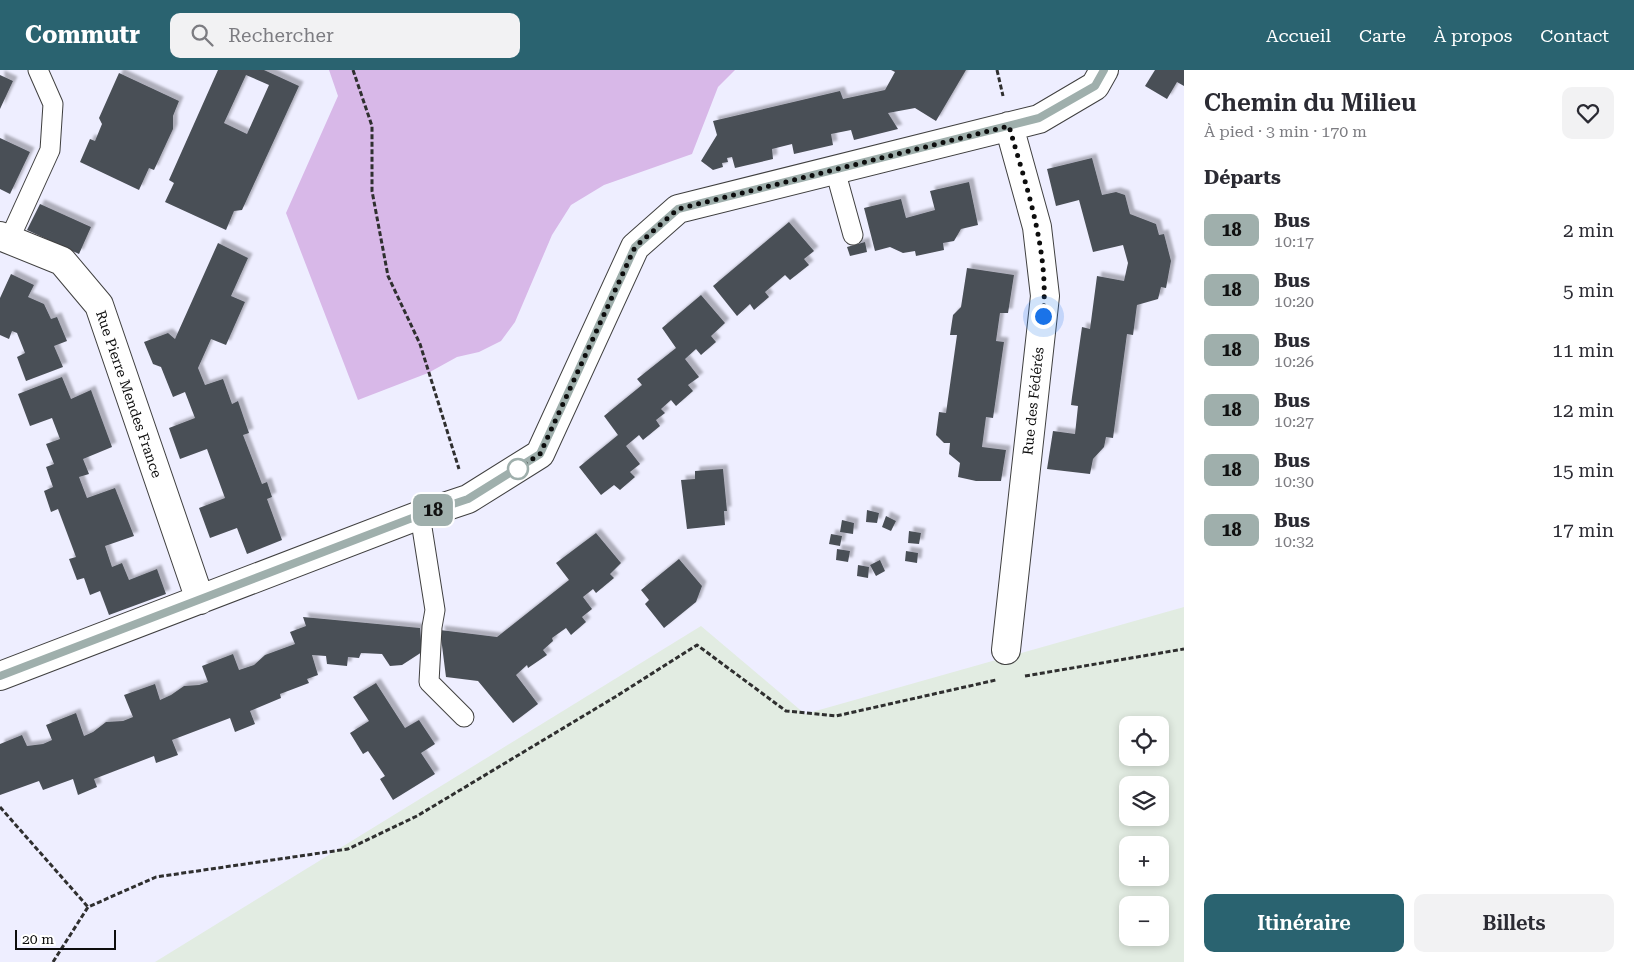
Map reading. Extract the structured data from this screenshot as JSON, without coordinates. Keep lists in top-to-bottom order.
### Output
{
  "streets": {
    "street": ["Rue Pierre Mendes France", "Rue des Fédérés"]
  },
  "lines": ["bus line 18"],
  "scale_bar": "20 m",
  "page": {
    "header": "Commutr",
    "search": "Rechercher",
    "nav": [
      "Accueil",
      "Carte",
      "À propos",
      "Contact"
    ],
    "on_map": "18",
    "heading": [
      ["Chemin du Milieu", "À pied · 3 min · 170 m"],
      "Départs"
    ],
    "list": [
      {
        "mark": "18",
        "name": "Bus",
        "note": "10:17",
        "value": "2 min"
      },
      {
        "mark": "18",
        "name": "Bus",
        "note": "10:20",
        "value": "5 min"
      },
      {
        "mark": "18",
        "name": "Bus",
        "note": "10:26",
        "value": "11 min"
      },
      {
        "mark": "18",
        "name": "Bus",
        "note": "10:27",
        "value": "12 min"
      },
      {
        "mark": "18",
        "name": "Bus",
        "note": "10:30",
        "value": "15 min"
      },
      {
        "mark": "18",
        "name": "Bus",
        "note": "10:32",
        "value": "17 min"
      }
    ],
    "map_buttons": ["+", "−"],
    "buttons": ["Itinéraire", "Billets"],
    "scale": "20 m"
  }
}
